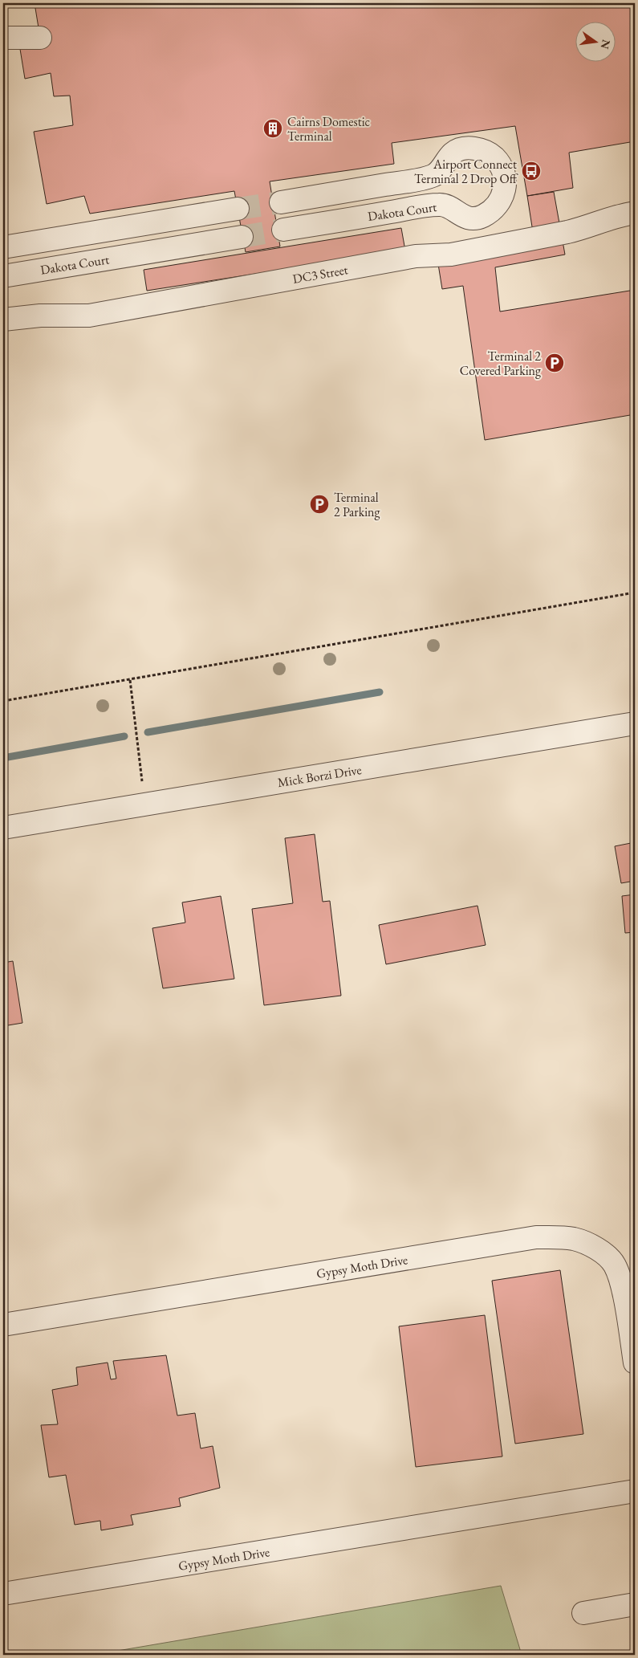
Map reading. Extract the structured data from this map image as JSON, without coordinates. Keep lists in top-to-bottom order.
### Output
{
  "streets": {
    "street": [
      "Dakota Court",
      "DC3 Street",
      "Mick Borzi Drive",
      "Gypsy Moth Drive"
    ]
  },
  "places": {
    "building": ["Cairns Domestic Terminal"],
    "bus stop": ["Airport Connect Terminal 2 Drop Off"],
    "parking": ["Terminal 2 Covered Parking", "Terminal 2 Parking"]
  },
  "north": "right"
}
